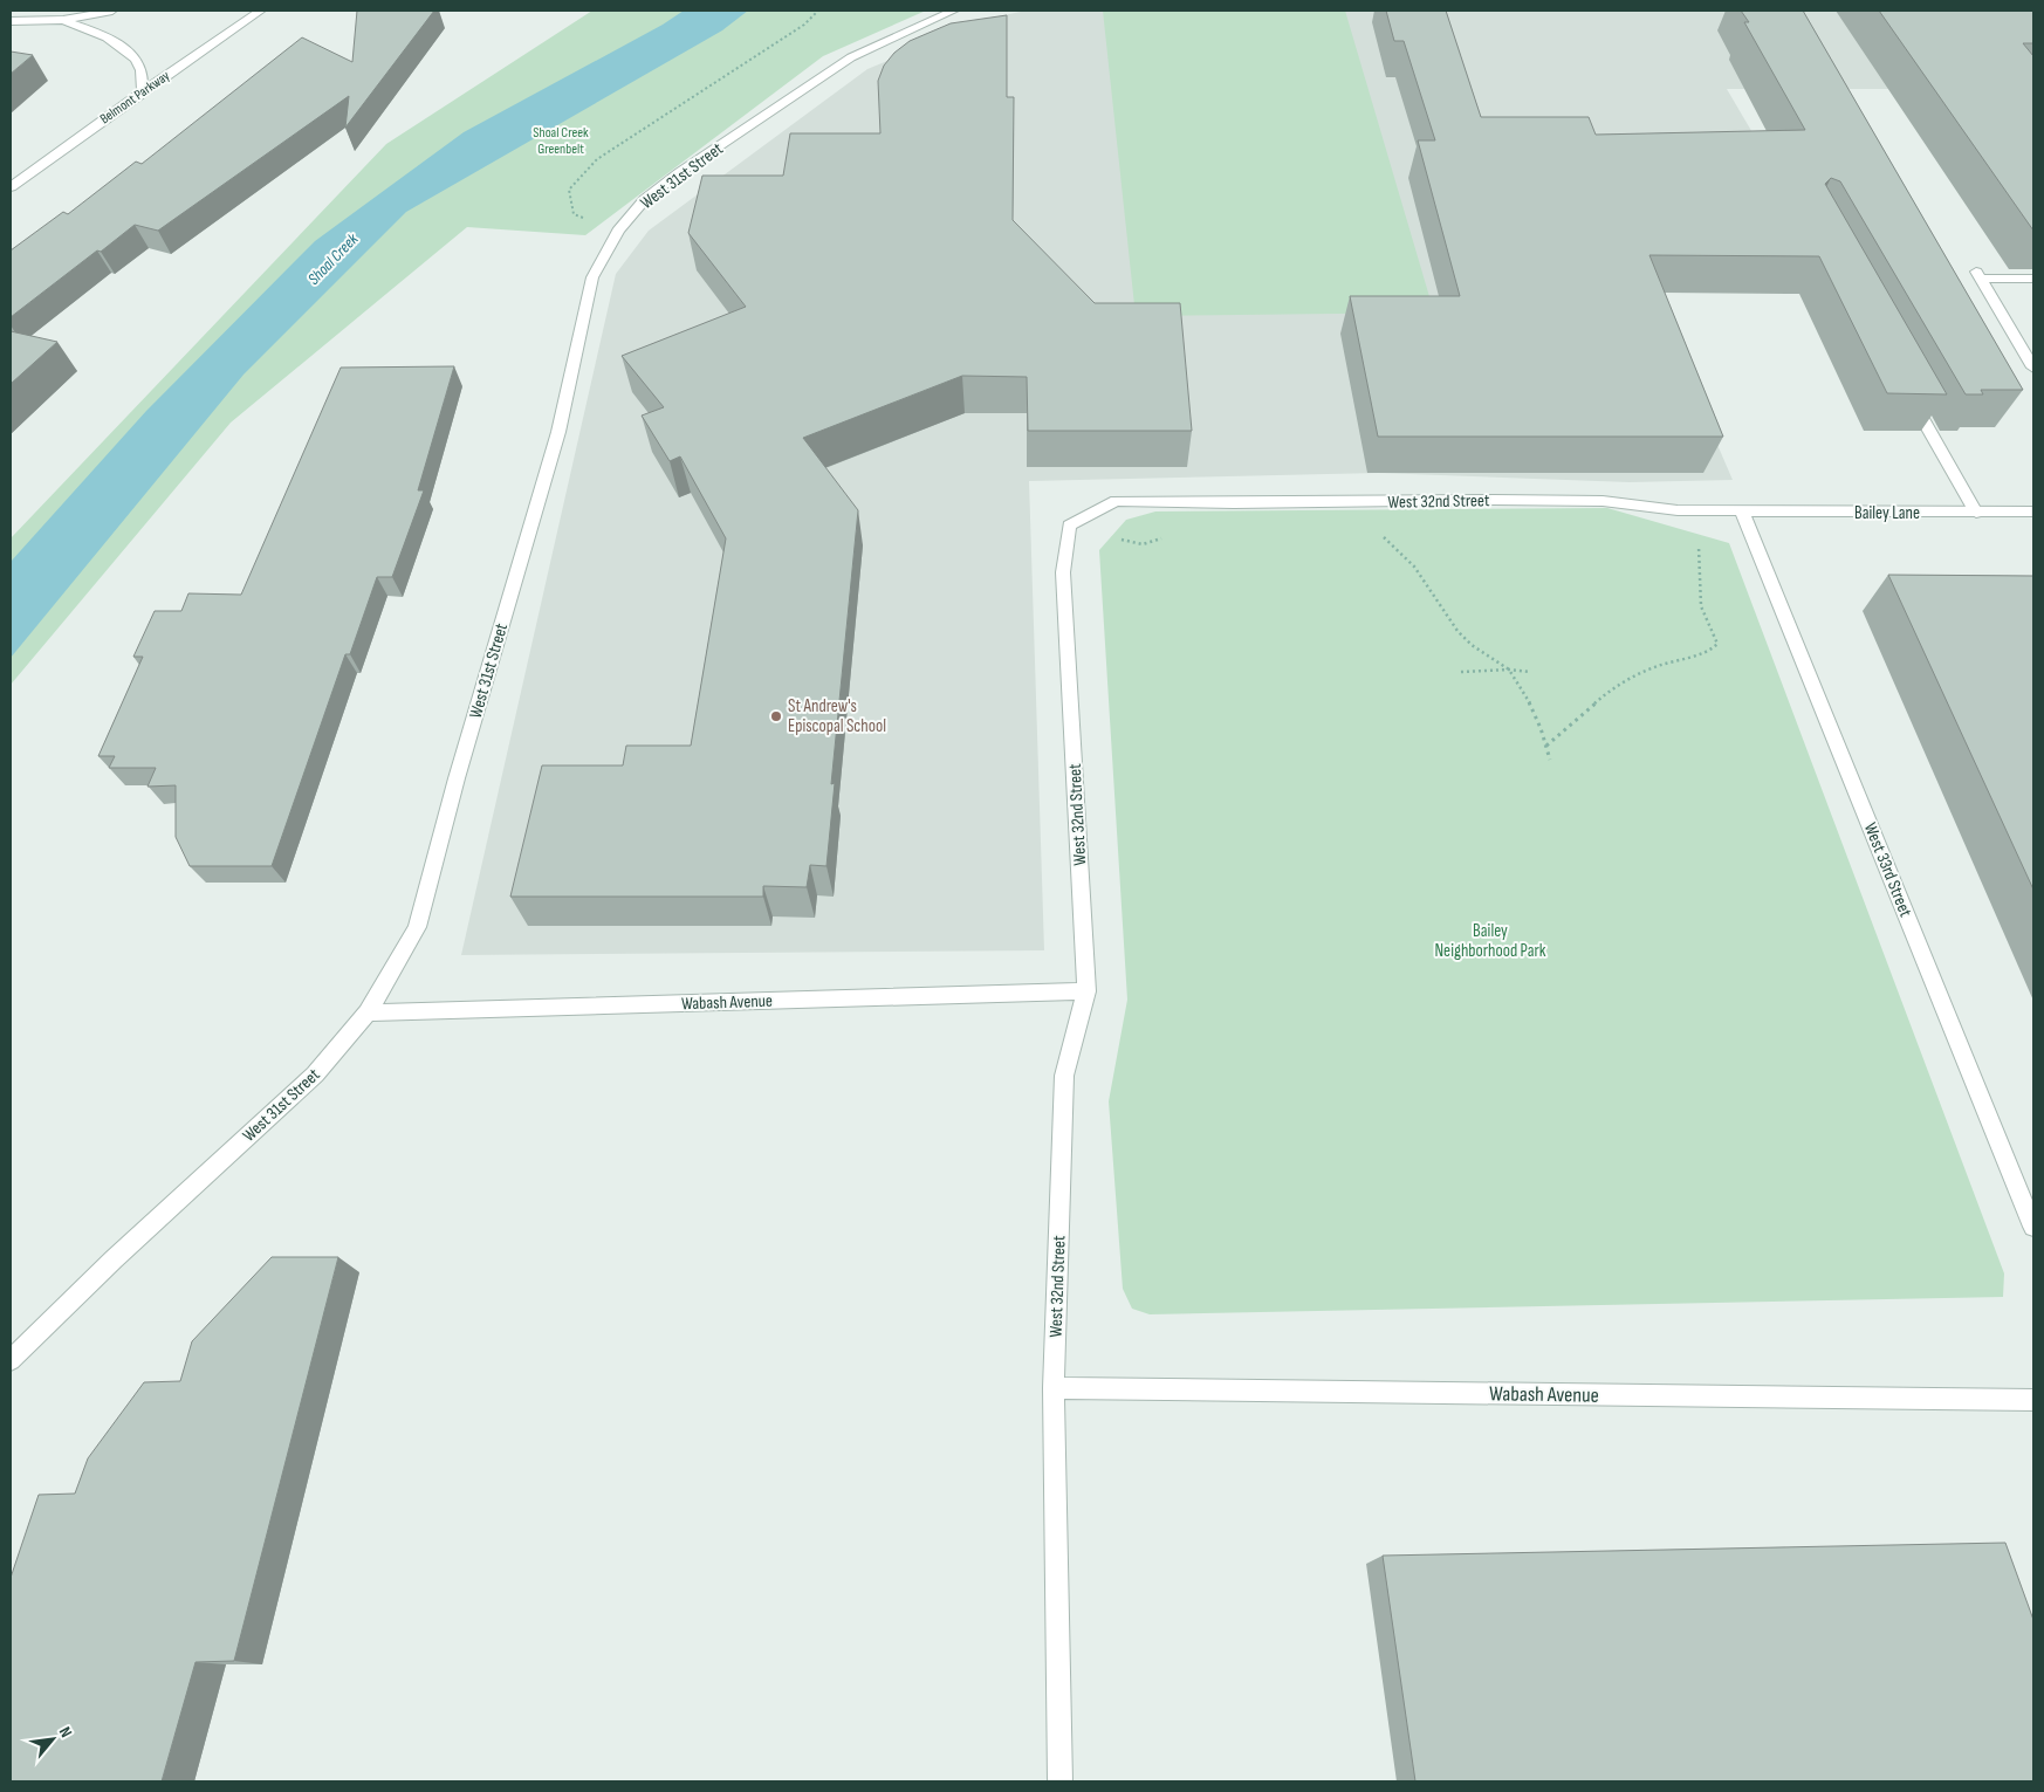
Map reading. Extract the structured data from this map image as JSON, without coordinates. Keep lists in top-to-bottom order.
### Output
{
  "streets": {
    "street": [
      "Belmont Parkway",
      "West 31st Street",
      "West 32nd Street",
      "Bailey Lane",
      "West 33rd Street",
      "Wabash Avenue"
    ]
  },
  "crossings": [
    ["West 31st Street", "Wabash Avenue"],
    ["West 32nd Street", "Bailey Lane"],
    ["West 32nd Street", "West 33rd Street"],
    ["West 32nd Street", "Wabash Avenue"],
    ["Bailey Lane", "West 33rd Street"]
  ],
  "water": ["Shoal Creek"],
  "parks": ["Shoal Creek Greenbelt", "Bailey Neighborhood Park"],
  "places": ["St Andrew's Episcopal School"],
  "north": "top right"
}
